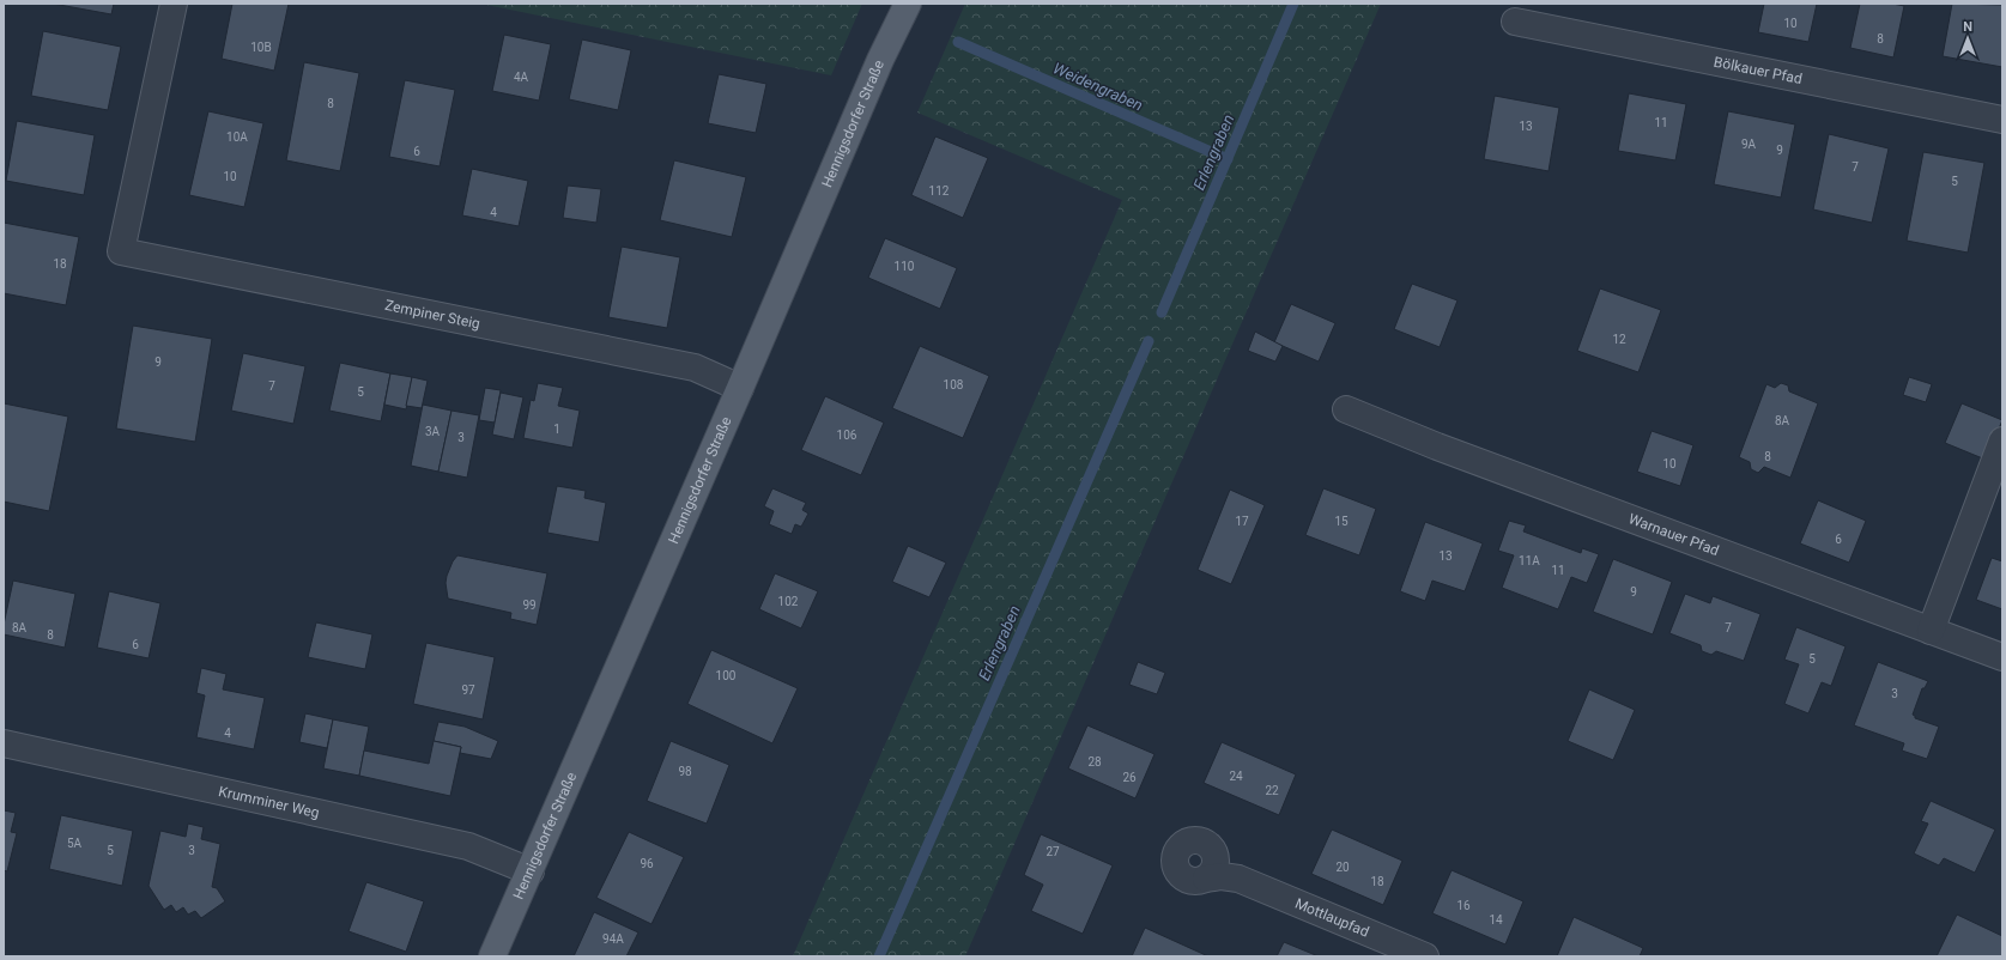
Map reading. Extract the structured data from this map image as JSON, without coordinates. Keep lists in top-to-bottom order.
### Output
{
  "streets": {
    "main road": ["Hennigsdorfer Straße"],
    "street": [
      "Bölkauer Pfad",
      "Zempiner Steig",
      "Warnauer Pfad",
      "Krumminer Weg",
      "Mottlaupfad"
    ]
  },
  "crossings": [
    ["Hennigsdorfer Straße", "Zempiner Steig"],
    ["Hennigsdorfer Straße", "Krumminer Weg"]
  ],
  "water": ["Weidengraben", "Erlengraben"],
  "house_numbers": [
    "10",
    "8",
    "10B",
    "4A",
    "8",
    "11",
    "13",
    "10A",
    "9A",
    "9",
    "6",
    "7",
    "10",
    "5",
    "112",
    "4",
    "18",
    "110",
    "12",
    "9",
    "108",
    "7",
    "5",
    "8A",
    "1",
    "3A",
    "106",
    "3",
    "8",
    "10",
    "17",
    "15",
    "6",
    "13",
    "11A",
    "11",
    "9",
    "102",
    "99",
    "8A",
    "7",
    "8",
    "6",
    "5",
    "100",
    "97",
    "3",
    "4",
    "28",
    "98",
    "24",
    "26",
    "22",
    "5A",
    "5",
    "3",
    "27",
    "96",
    "20",
    "18",
    "16",
    "14",
    "94A"
  ],
  "north": "top"
}
